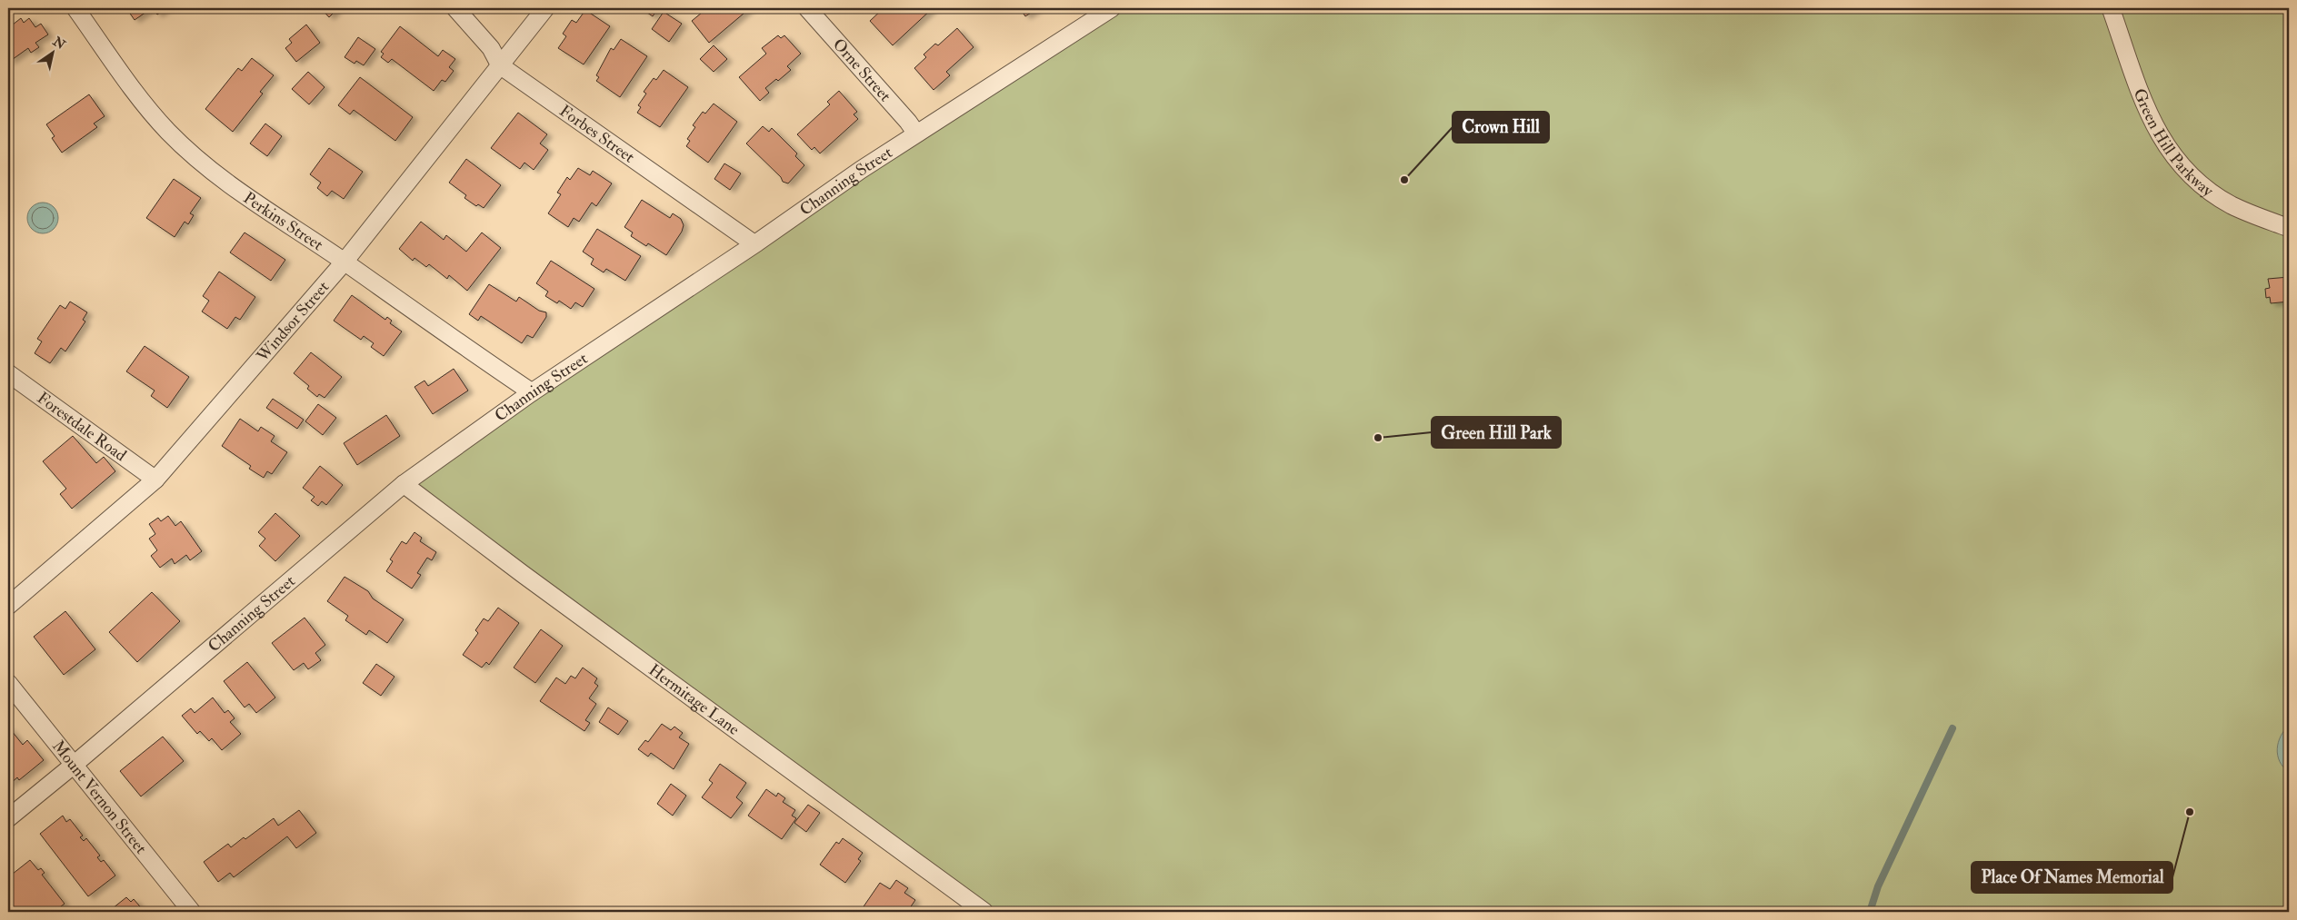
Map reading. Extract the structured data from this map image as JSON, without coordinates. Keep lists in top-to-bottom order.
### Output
{
  "streets": {
    "street": [
      "Orne Street",
      "Forbes Street",
      "Green Hill Parkway",
      "Channing Street",
      "Perkins Street",
      "Windsor Street",
      "Forestdale Road",
      "Hermitage Lane",
      "Mount Vernon Street"
    ]
  },
  "crossings": [
    ["Orne Street", "Channing Street"],
    ["Forbes Street", "Channing Street"],
    ["Forbes Street", "Windsor Street"],
    ["Channing Street", "Perkins Street"],
    ["Channing Street", "Hermitage Lane"],
    ["Channing Street", "Mount Vernon Street"],
    ["Perkins Street", "Windsor Street"],
    ["Windsor Street", "Forestdale Road"]
  ],
  "places": ["Crown Hill", "Green Hill Park", "Place Of Names Memorial"],
  "north": "top right"
}
